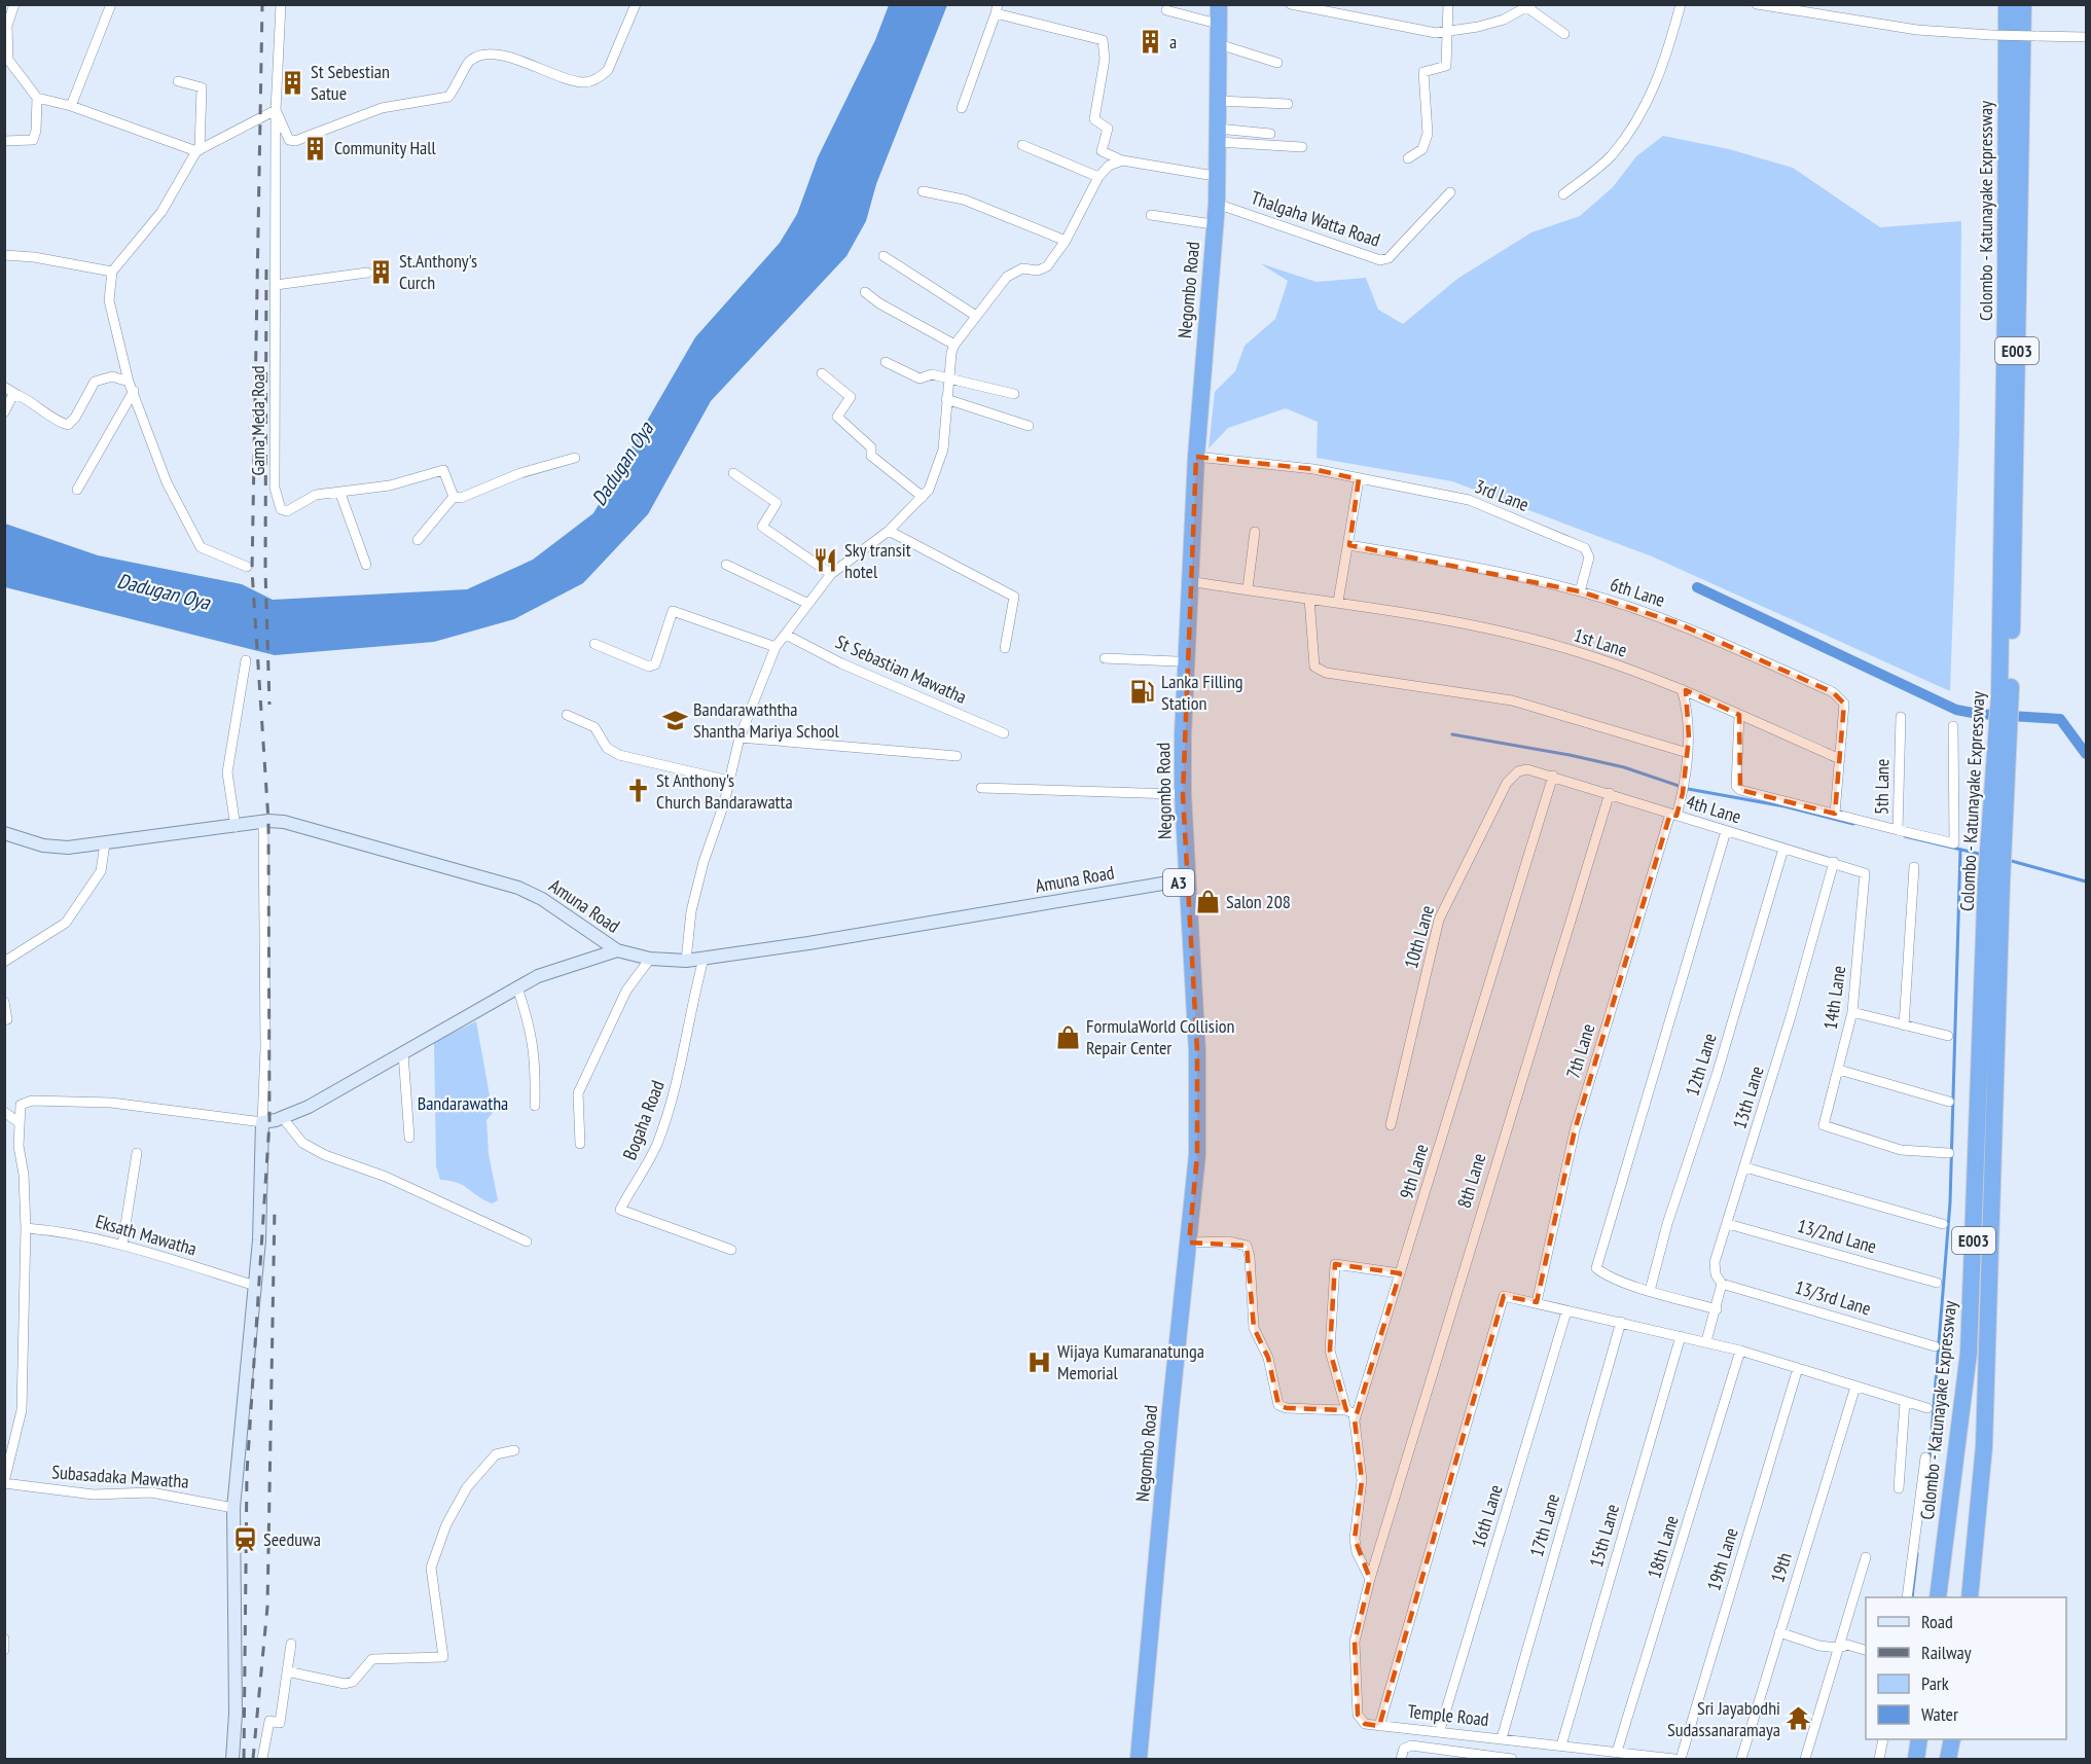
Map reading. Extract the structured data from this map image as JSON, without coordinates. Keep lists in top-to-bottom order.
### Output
{
  "streets": {
    "highway": [
      "Colombo - Katunayake Expressway",
      "Negombo Road",
      "E003",
      "A3"
    ],
    "street": [
      "Thalgaha Watta Road",
      "Gama Meda Road",
      "3rd Lane",
      "6th Lane",
      "1st Lane",
      "St Sebastian Mawatha",
      "5th Lane",
      "4th Lane",
      "Amuna Road",
      "10th Lane",
      "14th Lane",
      "7th Lane",
      "12th Lane",
      "13th Lane",
      "Bogaha Road",
      "9th Lane",
      "8th Lane",
      "Eksath Mawatha",
      "13/2nd Lane",
      "13/3rd Lane",
      "Subasadaka Mawatha",
      "16th Lane",
      "17th Lane",
      "15th Lane",
      "18th Lane",
      "19th Lane",
      "19th",
      "Temple Road"
    ]
  },
  "crossings": [
    ["Thalgaha Watta Road", "Negombo Road"],
    ["Negombo Road", "3rd Lane"],
    ["Negombo Road", "1st Lane"],
    ["Negombo Road", "Amuna Road"],
    ["3rd Lane", "6th Lane"],
    ["6th Lane", "1st Lane"],
    ["1st Lane", "7th Lane"],
    ["4th Lane", "10th Lane"],
    ["4th Lane", "14th Lane"],
    ["4th Lane", "7th Lane"],
    ["4th Lane", "12th Lane"],
    ["4th Lane", "13th Lane"],
    ["4th Lane", "9th Lane"],
    ["4th Lane", "8th Lane"],
    ["Amuna Road", "Bogaha Road"],
    ["10th Lane", "9th Lane"],
    ["13th Lane", "13/2nd Lane"],
    ["13th Lane", "13/3rd Lane"],
    ["9th Lane", "8th Lane"],
    ["9th Lane", "Temple Road"],
    ["8th Lane", "Temple Road"],
    ["16th Lane", "Temple Road"],
    ["17th Lane", "Temple Road"],
    ["15th Lane", "Temple Road"],
    ["18th Lane", "Temple Road"]
  ],
  "water": ["Dadugan Oya"],
  "parks": ["Bandarawatha"],
  "places": {
    "building": [
      "a",
      "St Sebestian Satue",
      "Community Hall",
      "St.Anthony's Curch"
    ],
    "restaurant": ["Sky transit hotel"],
    "fuel station": ["Lanka Filling Station"],
    "school or university": ["Bandarawaththa Shantha Mariya School"],
    "church": ["St Anthony's Church Bandarawatta"],
    "shop": ["Salon 208", "FormulaWorld Collision Repair Center"],
    "hospital": ["Wijaya Kumaranatunga Memorial"],
    "station": ["Seeduwa"],
    "temple": ["Sri Jayabodhi Sudassanaramaya"]
  },
  "legend": [
    "Road",
    "Railway",
    "Park",
    "Water"
  ]
}
